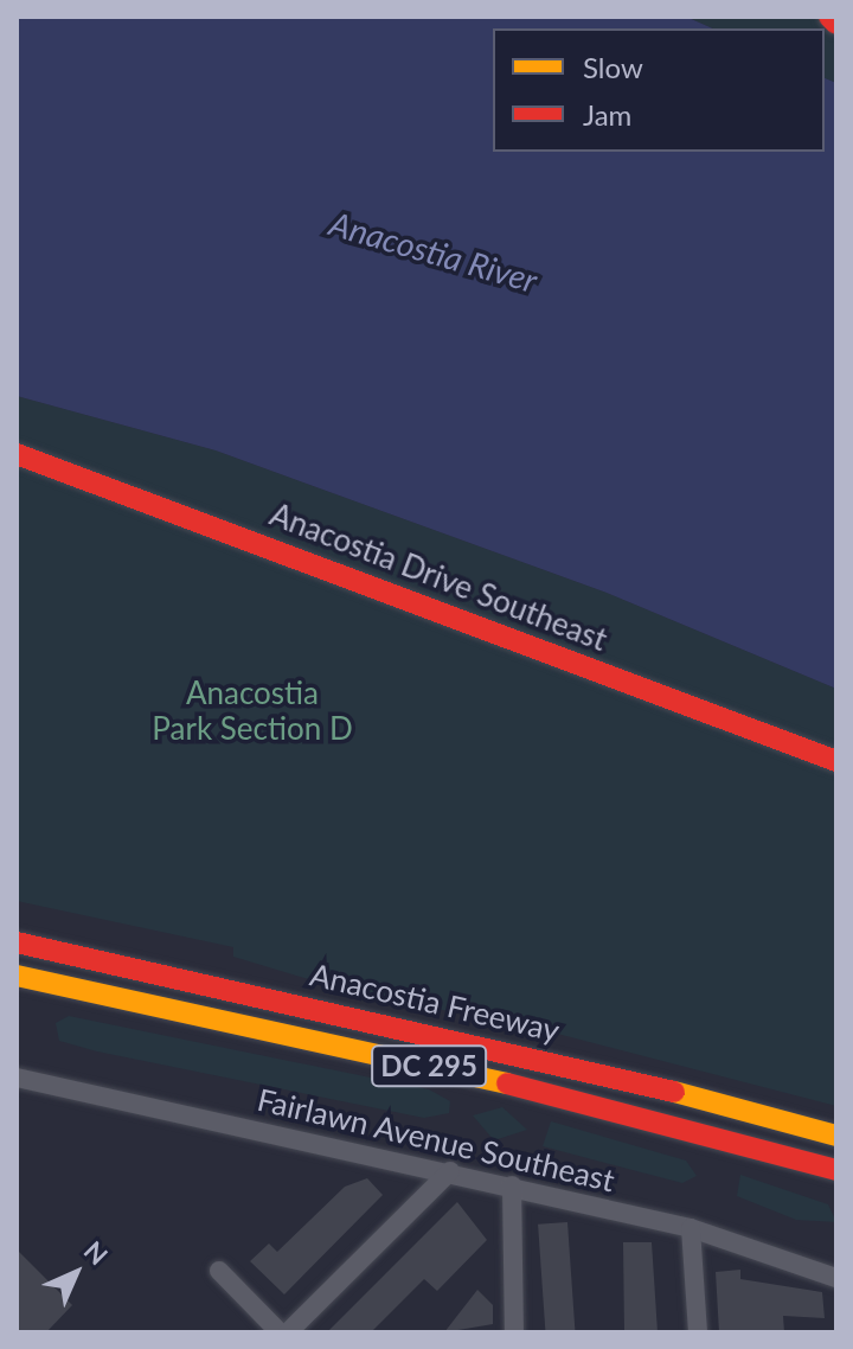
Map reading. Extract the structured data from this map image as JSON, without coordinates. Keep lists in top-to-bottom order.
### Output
{
  "streets": {
    "main road": ["Anacostia Drive Southeast", "Anacostia Freeway", "DC 295"],
    "street": ["Fairlawn Avenue Southeast"]
  },
  "water": ["Anacostia River"],
  "parks": ["Anacostia Park Section D"],
  "legend": ["Slow", "Jam"],
  "north": "top right"
}
